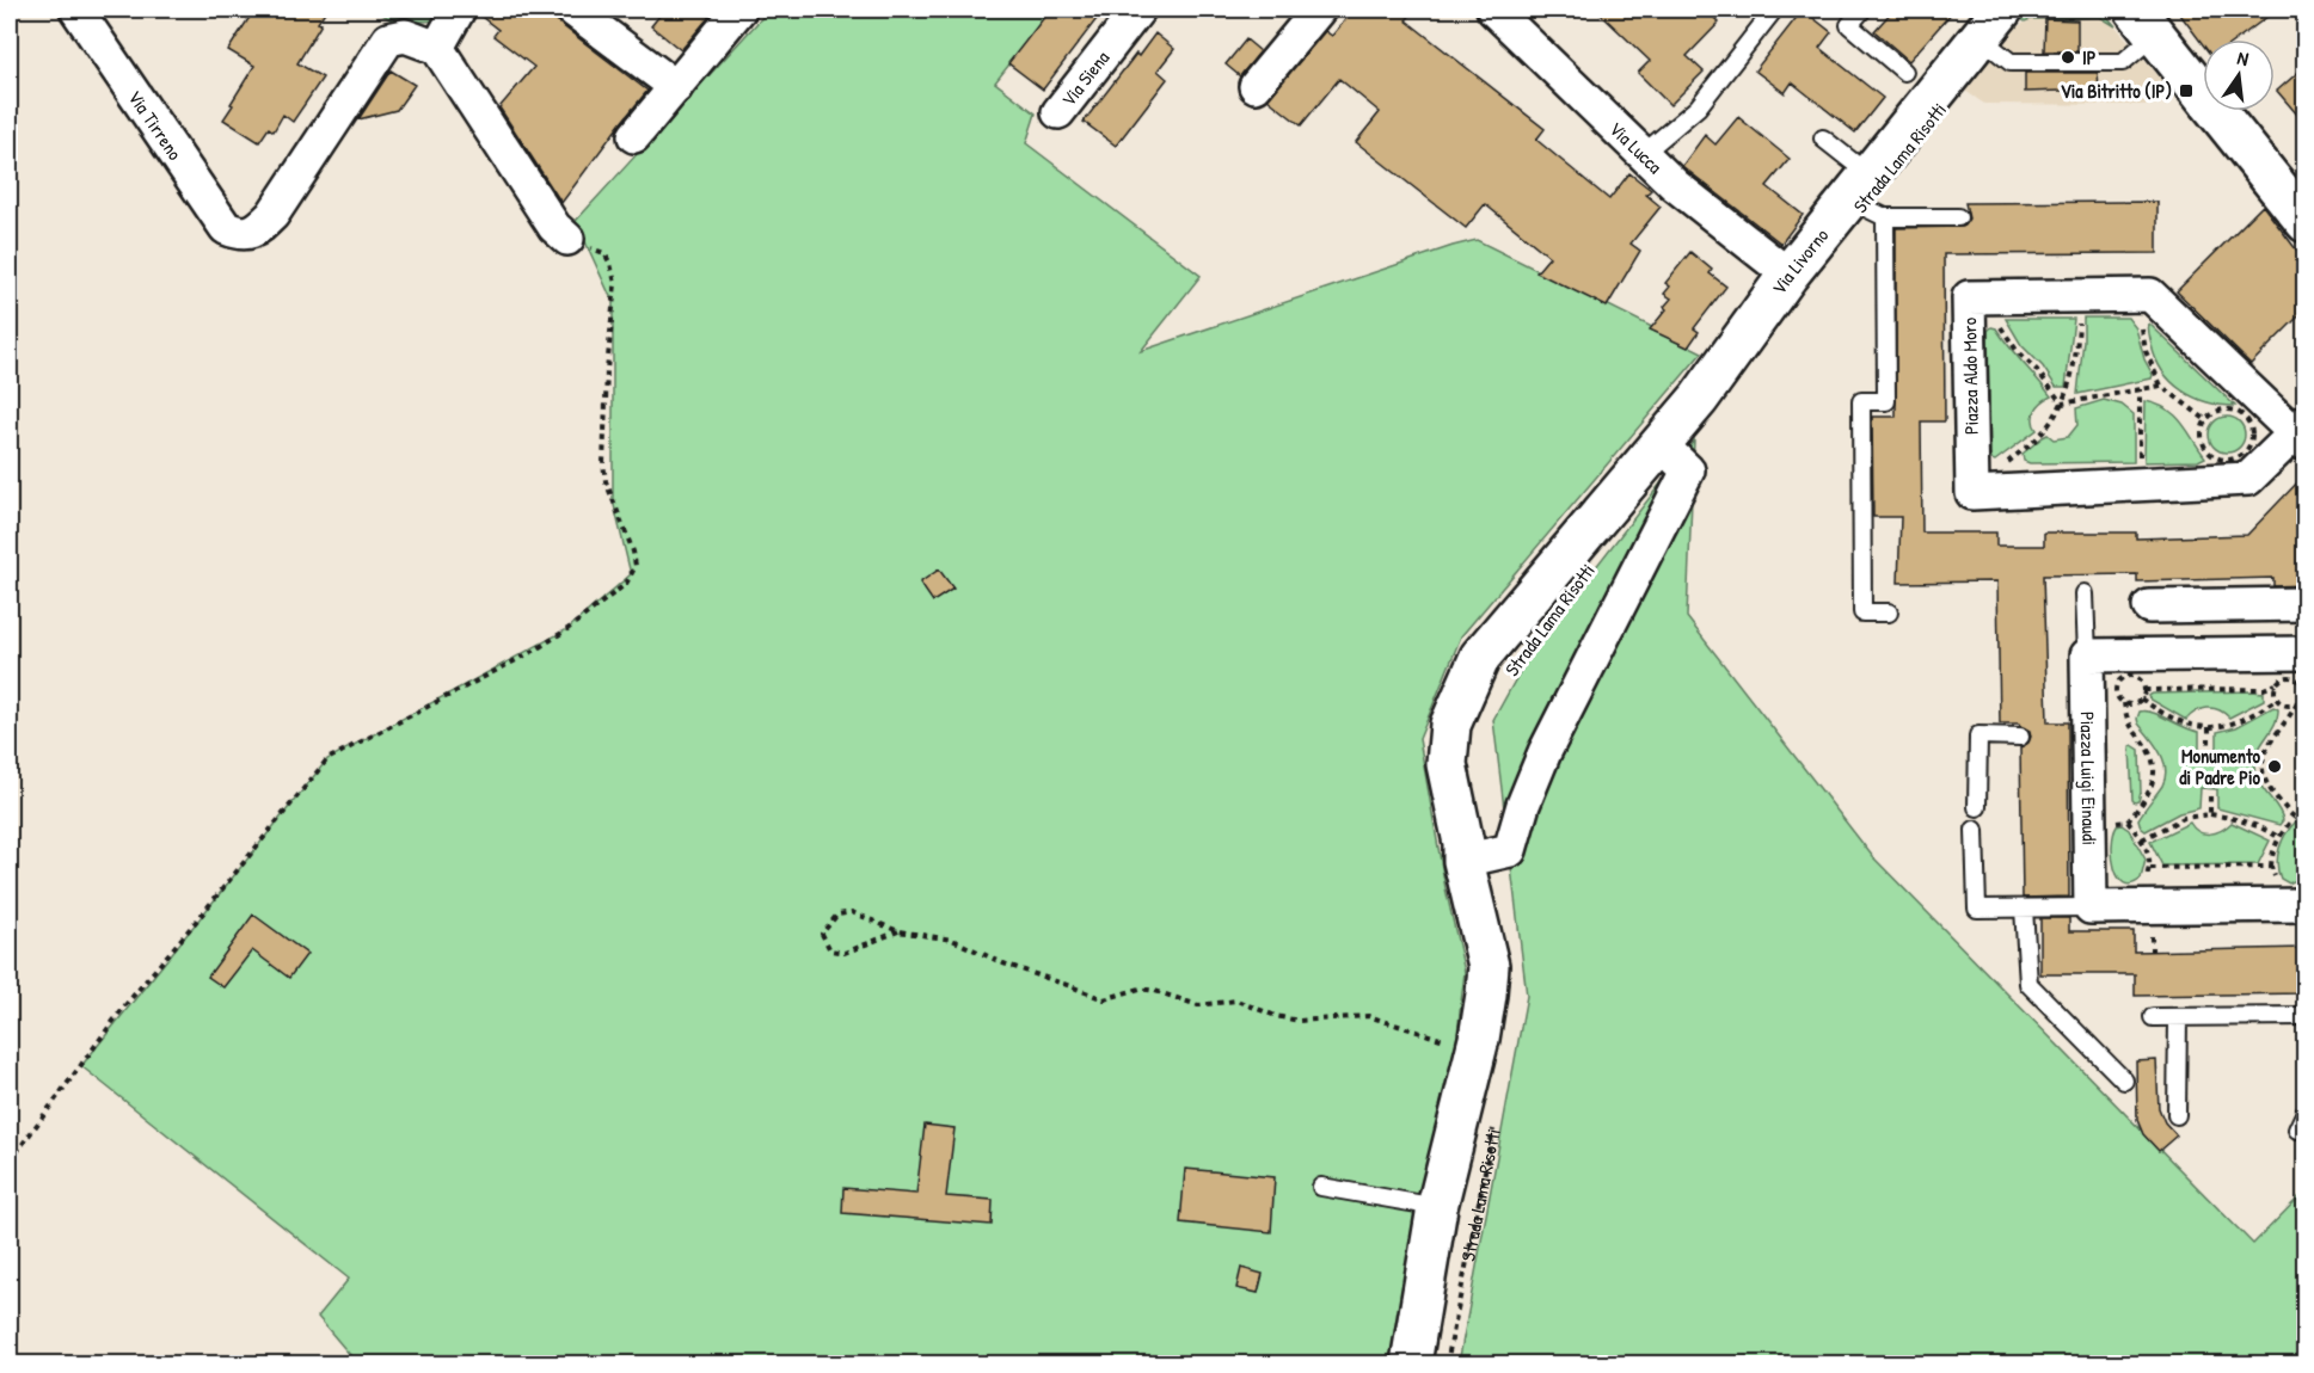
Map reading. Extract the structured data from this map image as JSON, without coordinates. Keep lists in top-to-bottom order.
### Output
{
  "streets": {
    "street": [
      "Via Siena",
      "Via Tirreno",
      "Via Lucca",
      "Strada Lama Risotti",
      "Via Livorno",
      "Piazza Aldo Moro",
      "Piazza Luigi Einaudi"
    ]
  },
  "crossings": [
    ["Via Lucca", "Via Livorno"],
    ["Strada Lama Risotti", "Via Livorno"]
  ],
  "places": {
    "other": ["IP", "Monumento di Padre Pio"],
    "transit": ["Via Bitritto (IP)"]
  },
  "north": "top"
}
